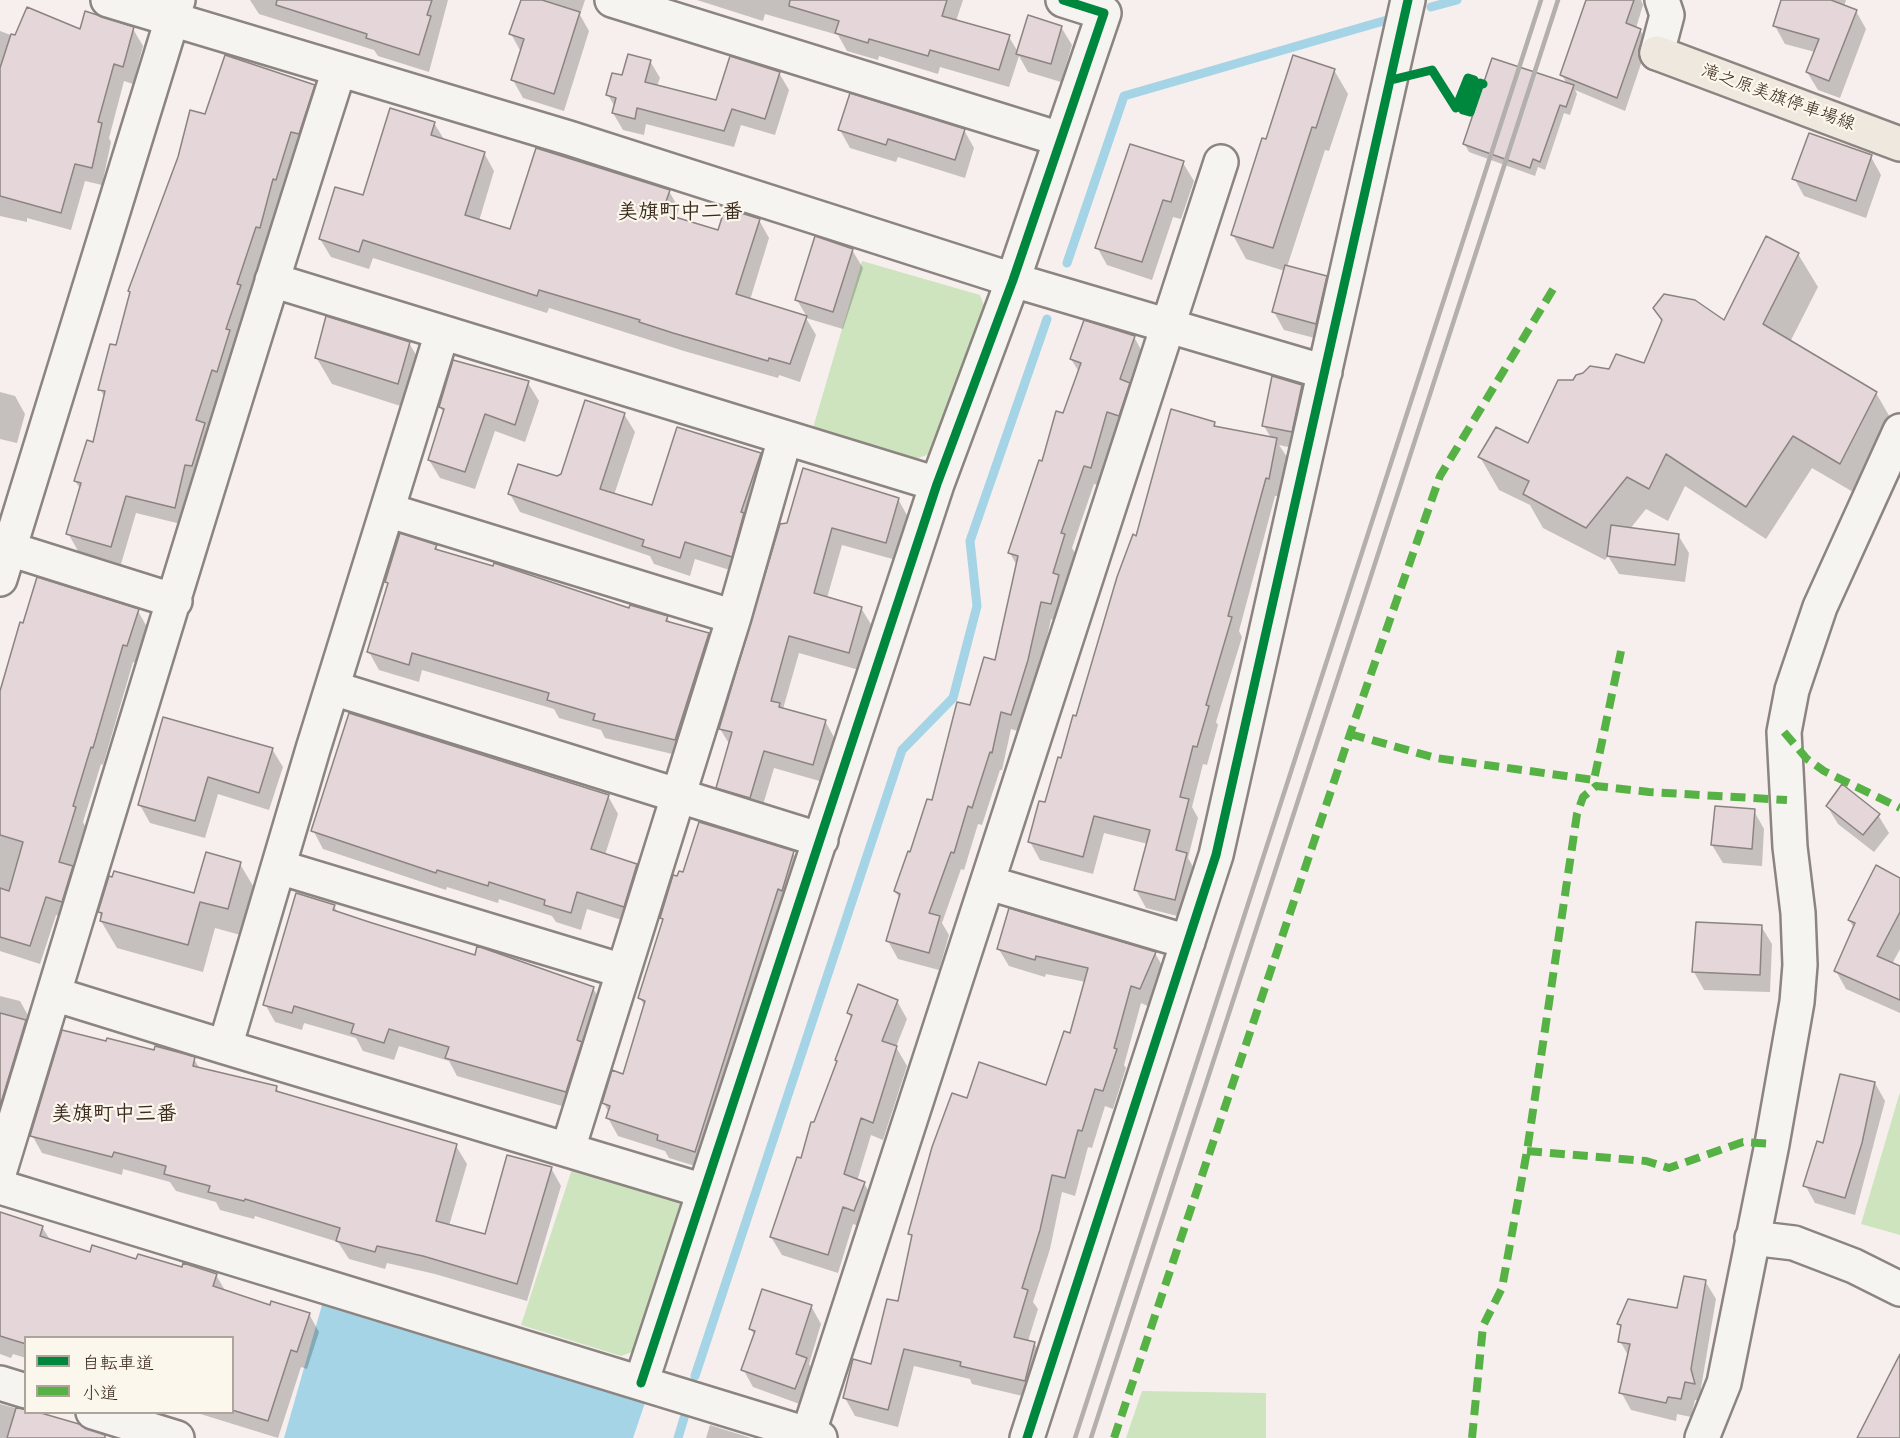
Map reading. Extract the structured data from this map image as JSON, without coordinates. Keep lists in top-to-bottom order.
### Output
{
  "streets": {
    "main road": ["滝之原美旗停車場線"]
  },
  "districts": ["美旗町中二番", "美旗町中三番"],
  "legend": ["自転車道", "小道"]
}
